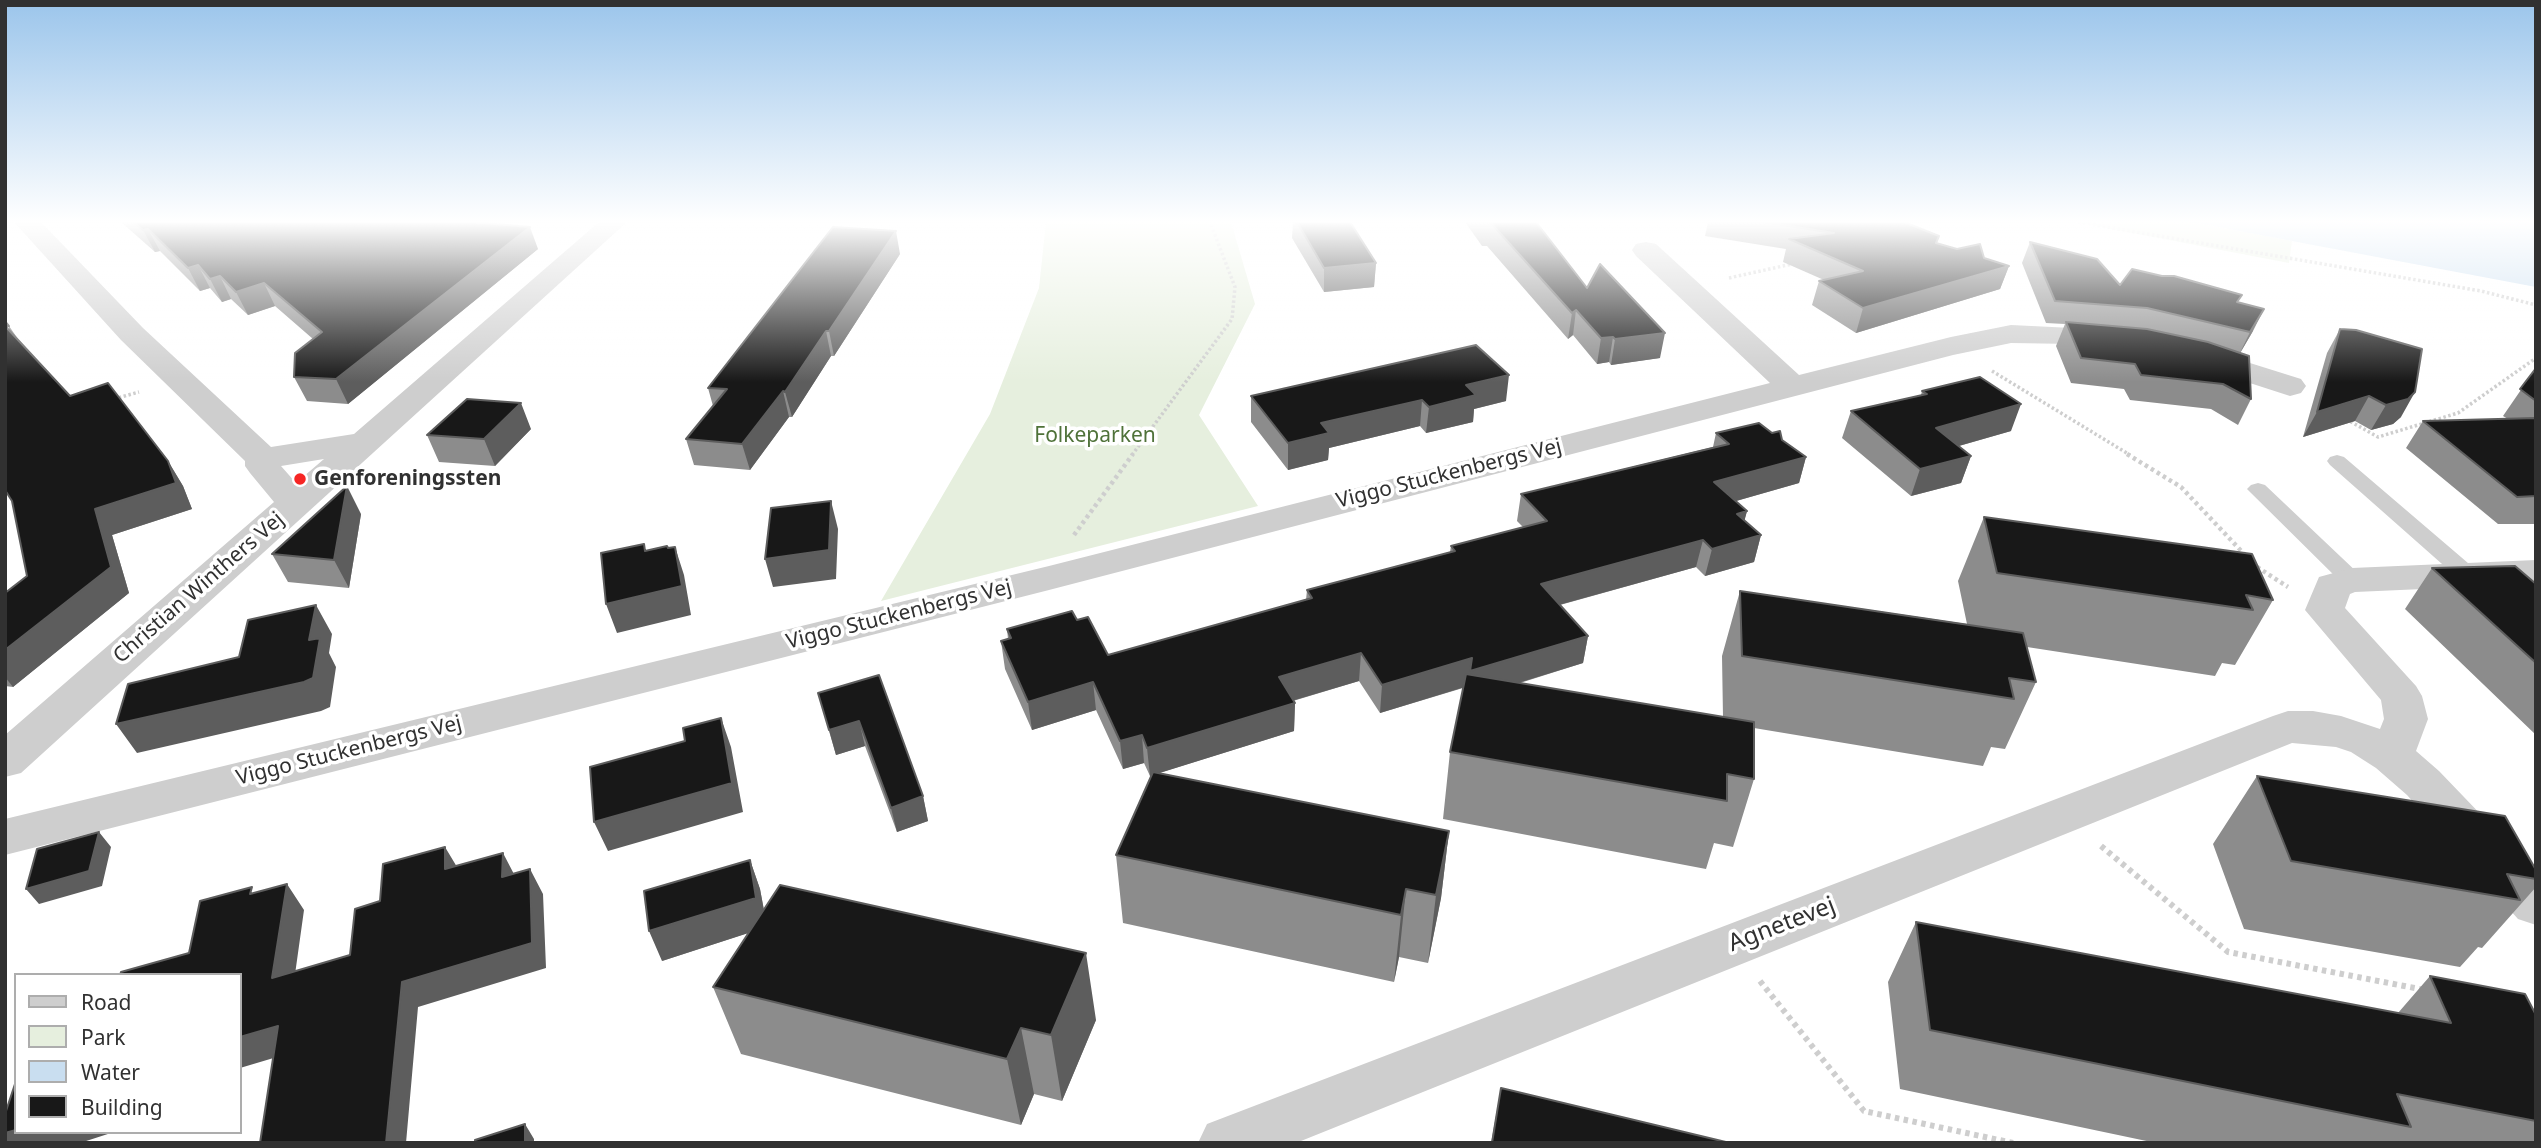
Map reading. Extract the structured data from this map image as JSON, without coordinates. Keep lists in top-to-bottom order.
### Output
{
  "streets": {
    "street": ["Viggo Stuckenbergs Vej", "Christian Winthers Vej", "Agnetevej"]
  },
  "parks": ["Folkeparken"],
  "places": ["Genforeningssten"],
  "legend": [
    "Road",
    "Park",
    "Water",
    "Building"
  ]
}
